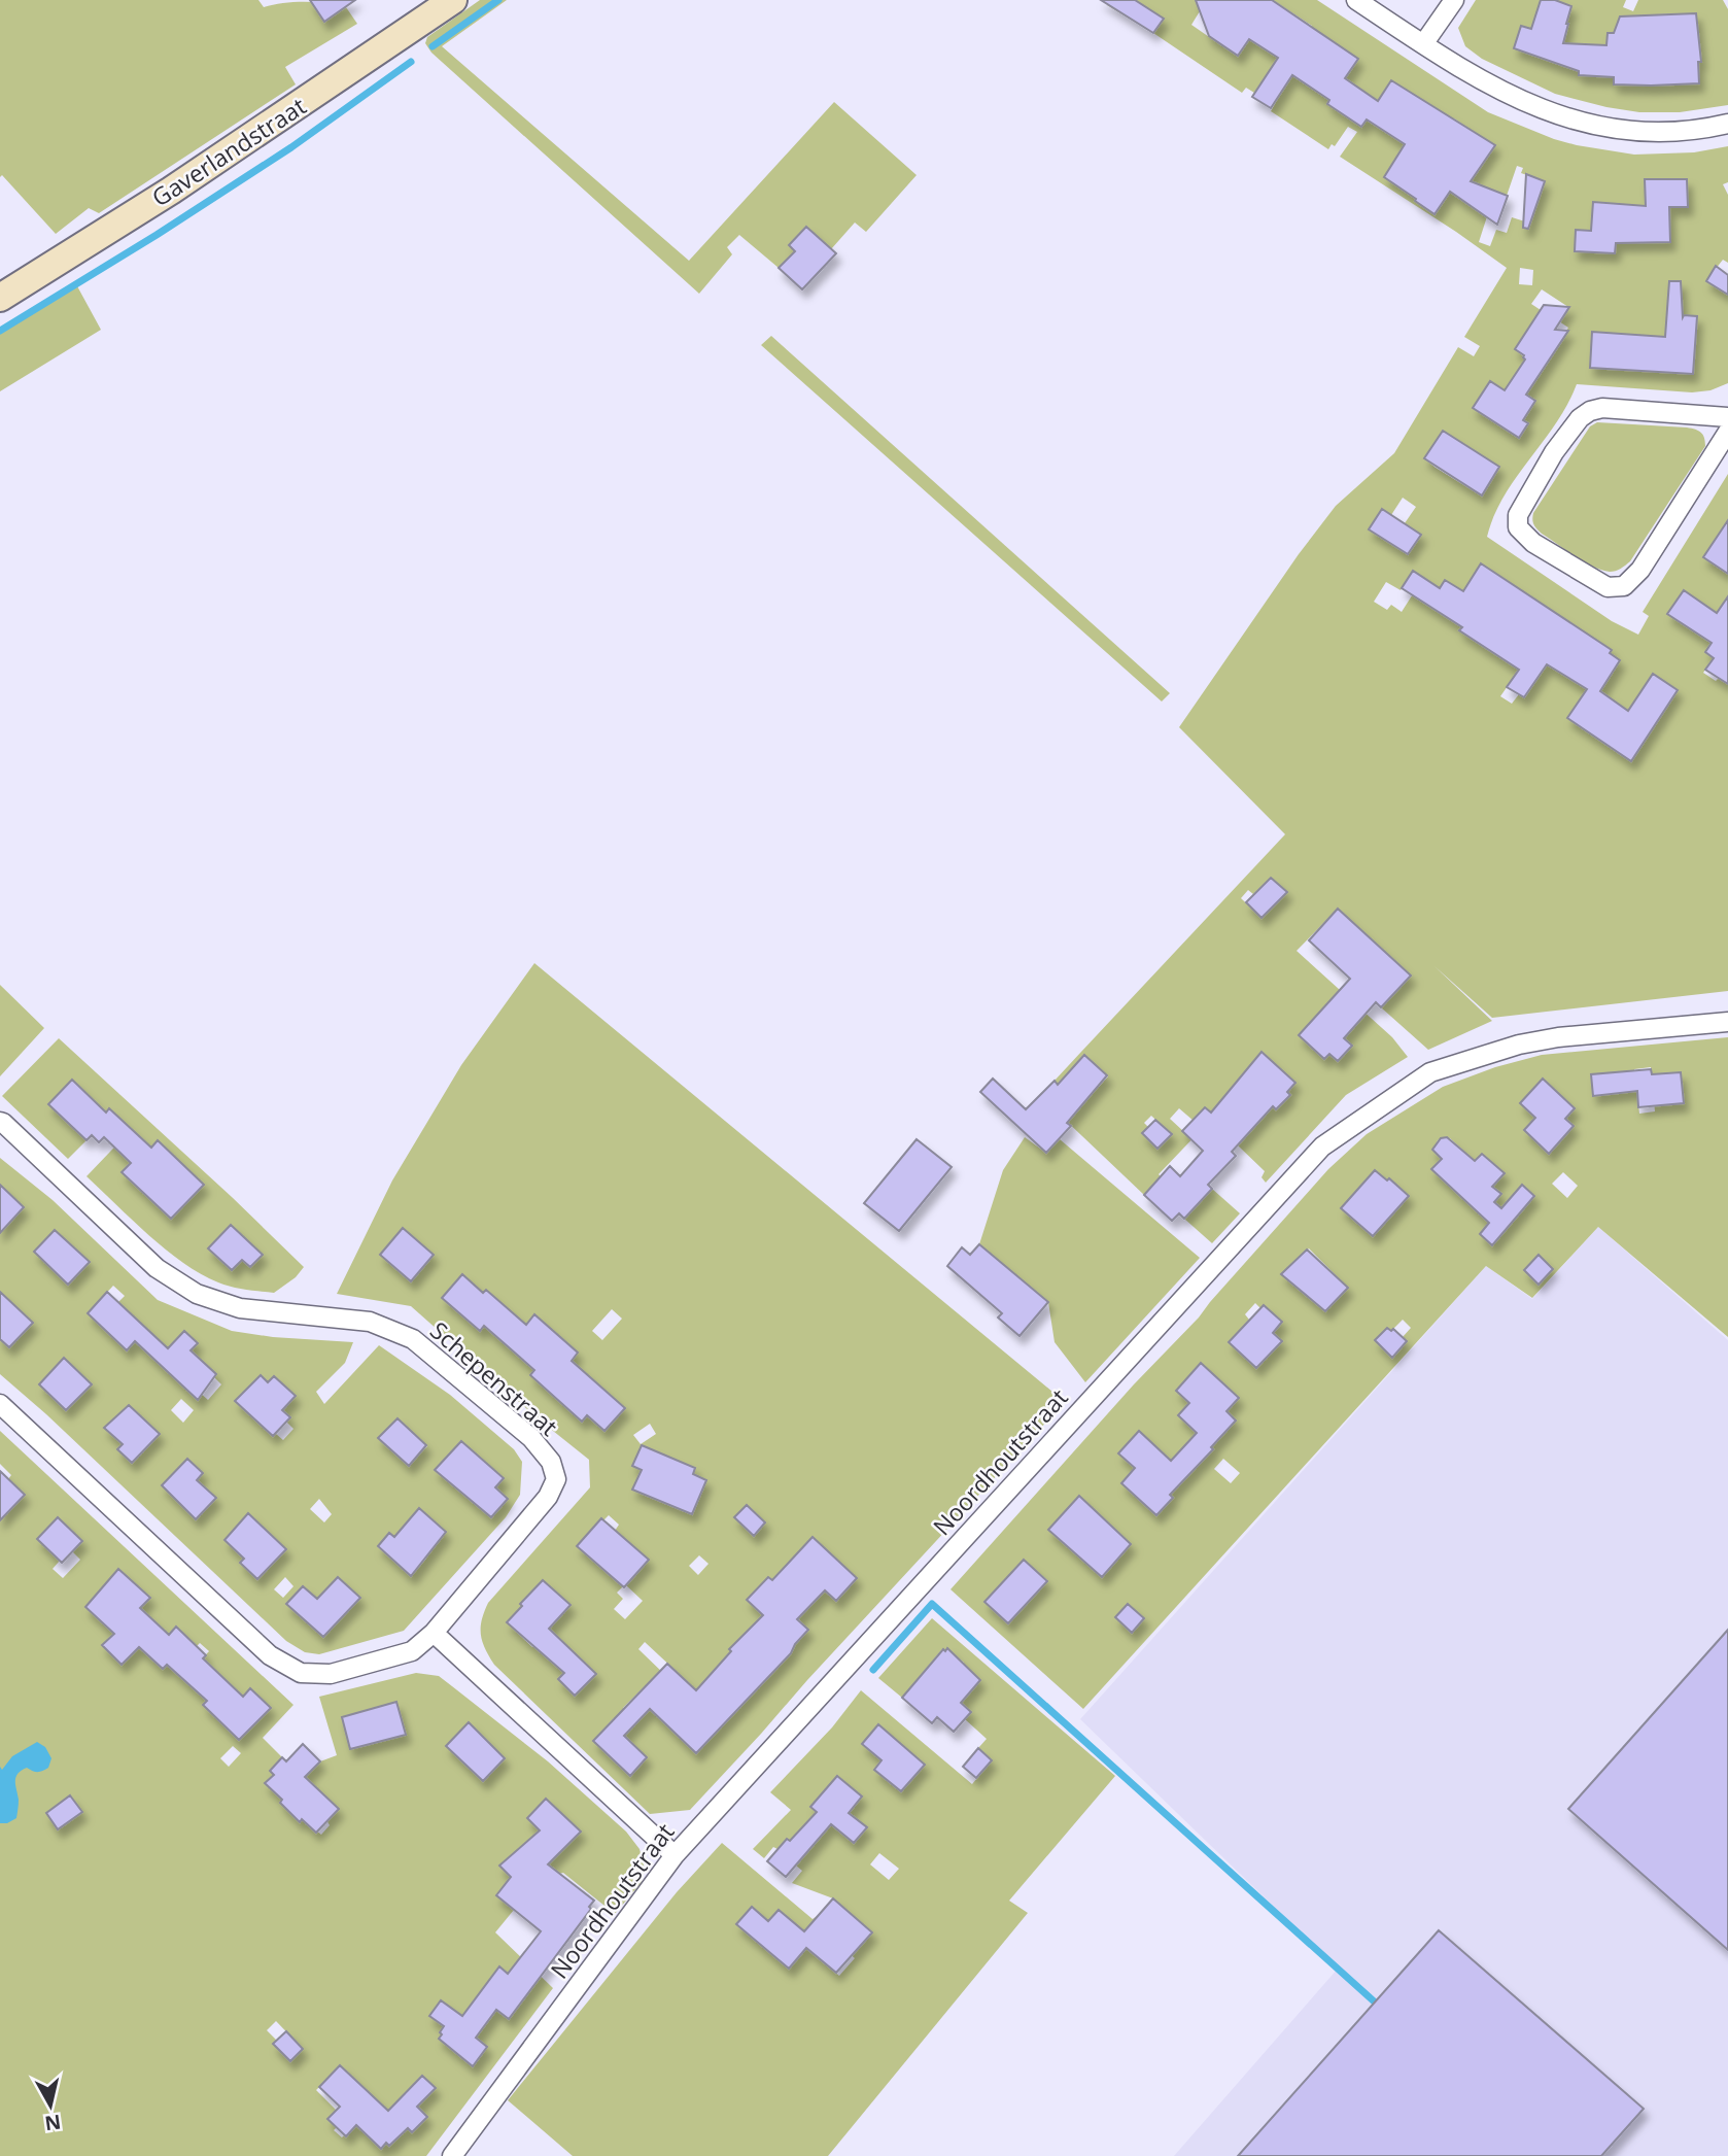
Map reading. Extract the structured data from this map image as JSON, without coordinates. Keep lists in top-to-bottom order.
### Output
{
  "streets": {
    "main road": ["Gaverlandstraat"],
    "street": ["Schepenstraat", "Noordhoutstraat"]
  },
  "north": "bottom"
}
